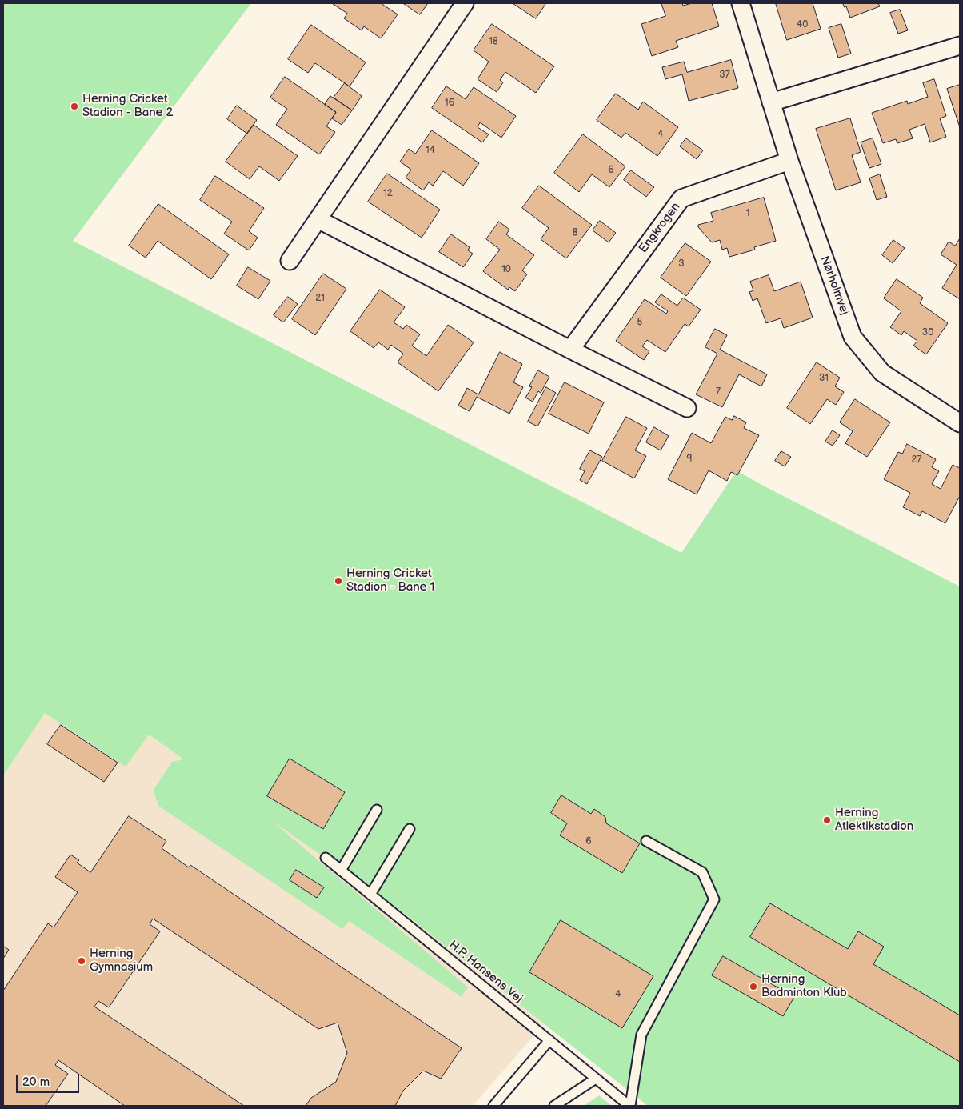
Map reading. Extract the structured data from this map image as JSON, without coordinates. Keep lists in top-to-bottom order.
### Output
{
  "streets": {
    "street": ["Engkrogen", "Nørholmvej"],
    "lane": ["H.P. Hansens Vej"]
  },
  "crossings": [
    ["Engkrogen", "Nørholmvej"]
  ],
  "places": [
    "Herning Cricket Stadion - Bane 2",
    "Herning Cricket Stadion - Bane 1",
    "Herning Atlektikstadion",
    "Herning Gymnasium",
    "Herning Badminton Klub"
  ],
  "house_numbers": [
    "40",
    "18",
    "37",
    "16",
    "4",
    "14",
    "6",
    "12",
    "1",
    "8",
    "3",
    "10",
    "21",
    "5",
    "30",
    "31",
    "7",
    "9",
    "27",
    "6",
    "4"
  ],
  "scale_bar": "20 m"
}
